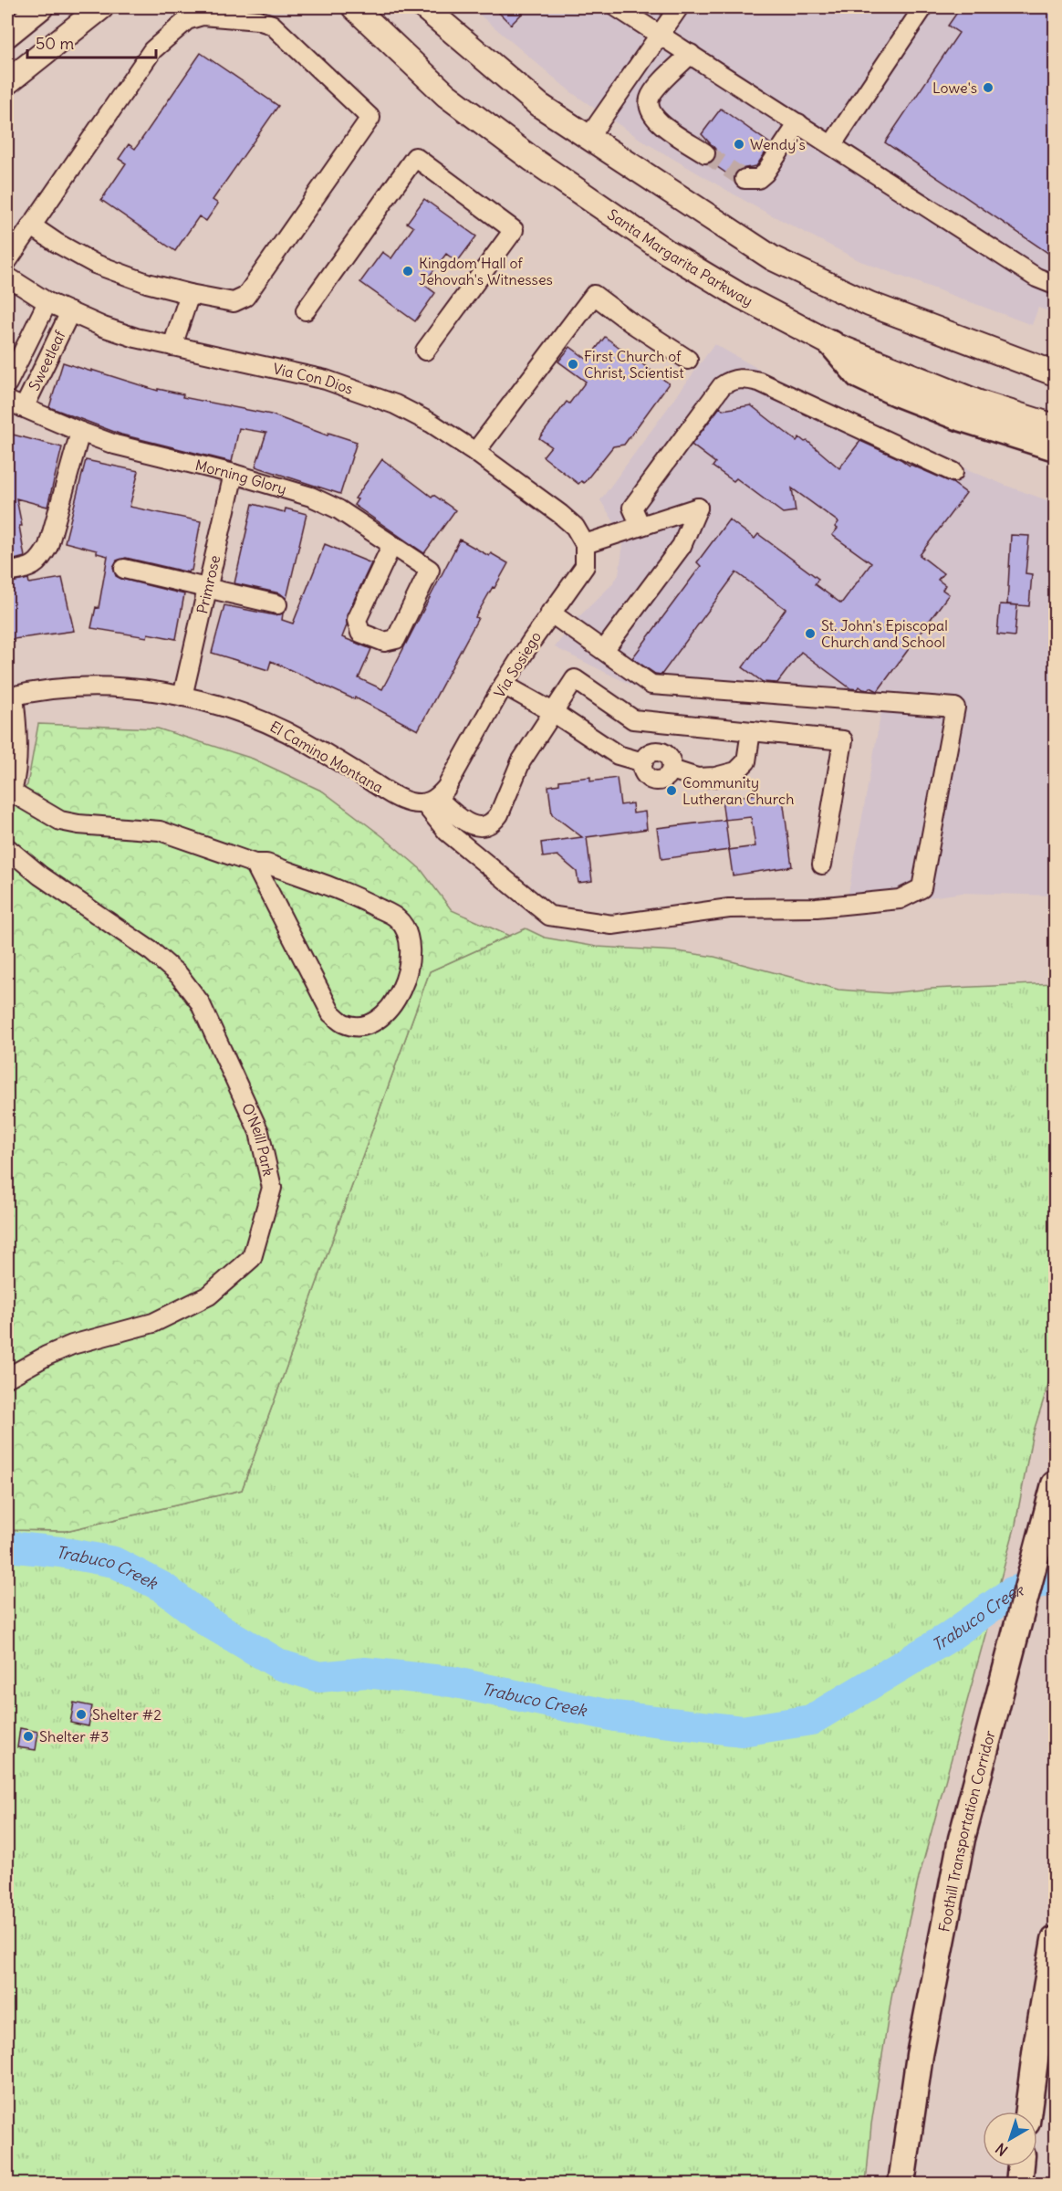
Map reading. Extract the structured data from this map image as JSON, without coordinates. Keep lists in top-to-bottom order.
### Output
{
  "streets": {
    "highway": ["Foothill Transportation Corridor"],
    "main road": ["Santa Margarita Parkway"],
    "street": [
      "Sweetleaf",
      "Via Con Dios",
      "Morning Glory",
      "Primrose",
      "Via Sosiego",
      "El Camino Montana",
      "O'Neill Park"
    ]
  },
  "crossings": [
    ["Sweetleaf", "Via Con Dios"],
    ["Sweetleaf", "Morning Glory"],
    ["Via Con Dios", "Via Sosiego"],
    ["Morning Glory", "Primrose"],
    ["Primrose", "El Camino Montana"],
    ["Via Sosiego", "El Camino Montana"]
  ],
  "water": ["Trabuco Creek"],
  "places": [
    "Lowe's",
    "Wendy's",
    "Kingdom Hall of Jehovah's Witnesses",
    "First Church of Christ, Scientist",
    "St. John's Episcopal Church and School",
    "Community Lutheran Church",
    "Shelter #2",
    "Shelter #3"
  ],
  "scale_bar": "50 m",
  "north": "bottom left"
}
